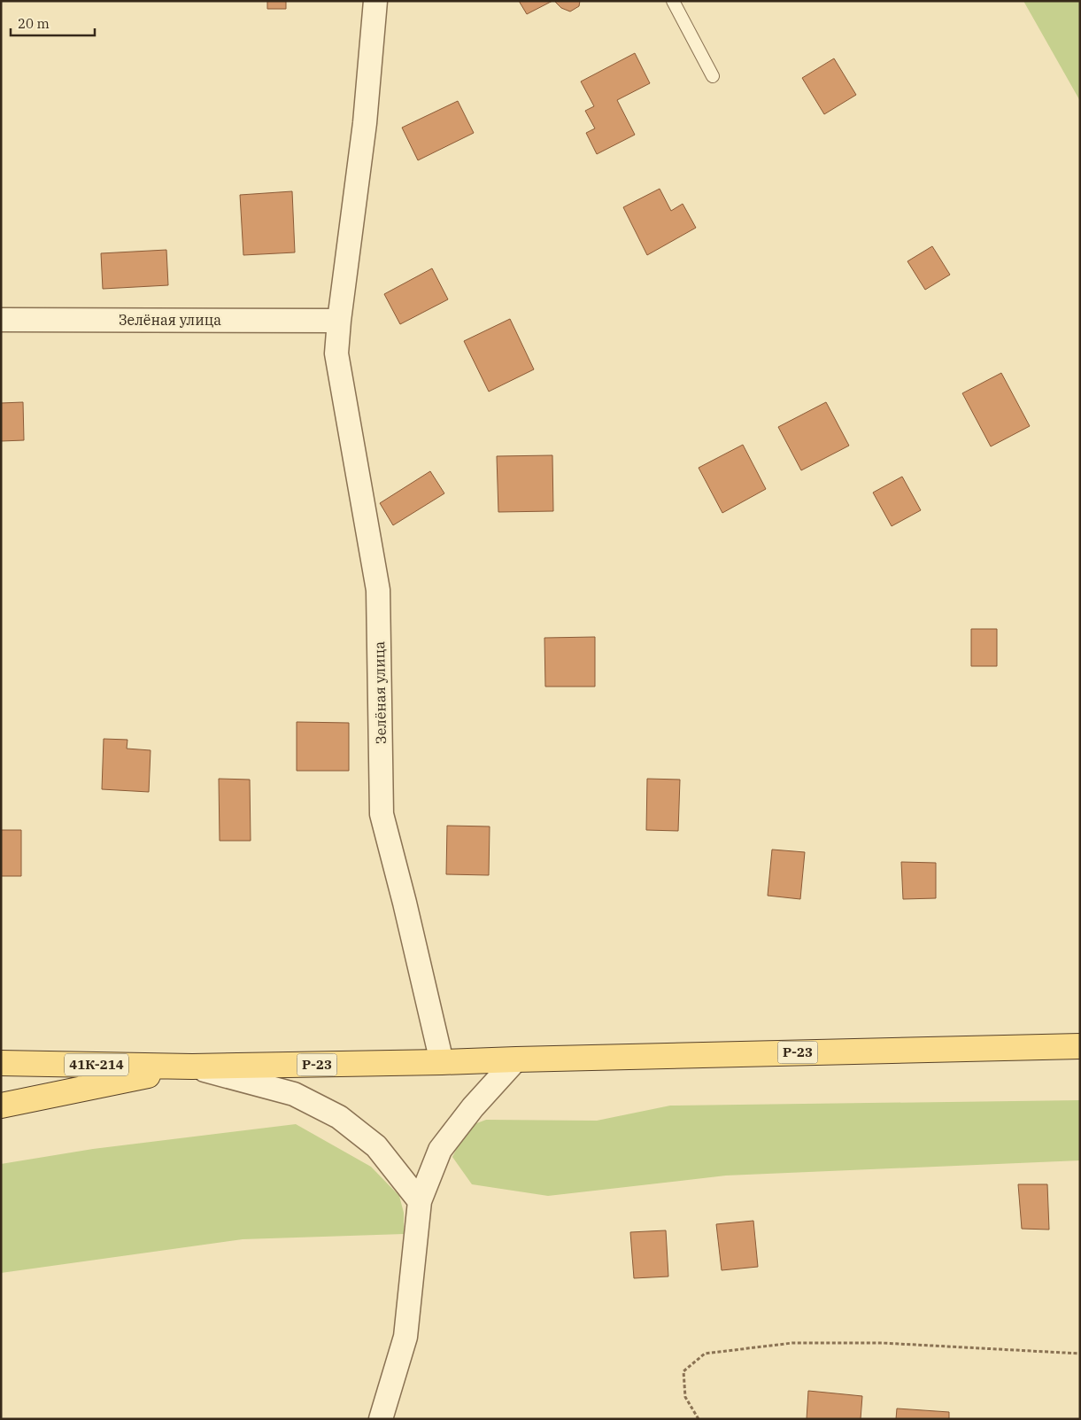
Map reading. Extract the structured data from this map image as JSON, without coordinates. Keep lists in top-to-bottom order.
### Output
{
  "streets": {
    "main road": ["Р-23", "41К-214"],
    "street": ["Зелёная улица"]
  },
  "crossings": [
    ["Зелёная улица", "Р-23"],
    ["Р-23", "41К-214"]
  ],
  "scale_bar": "20 m"
}
